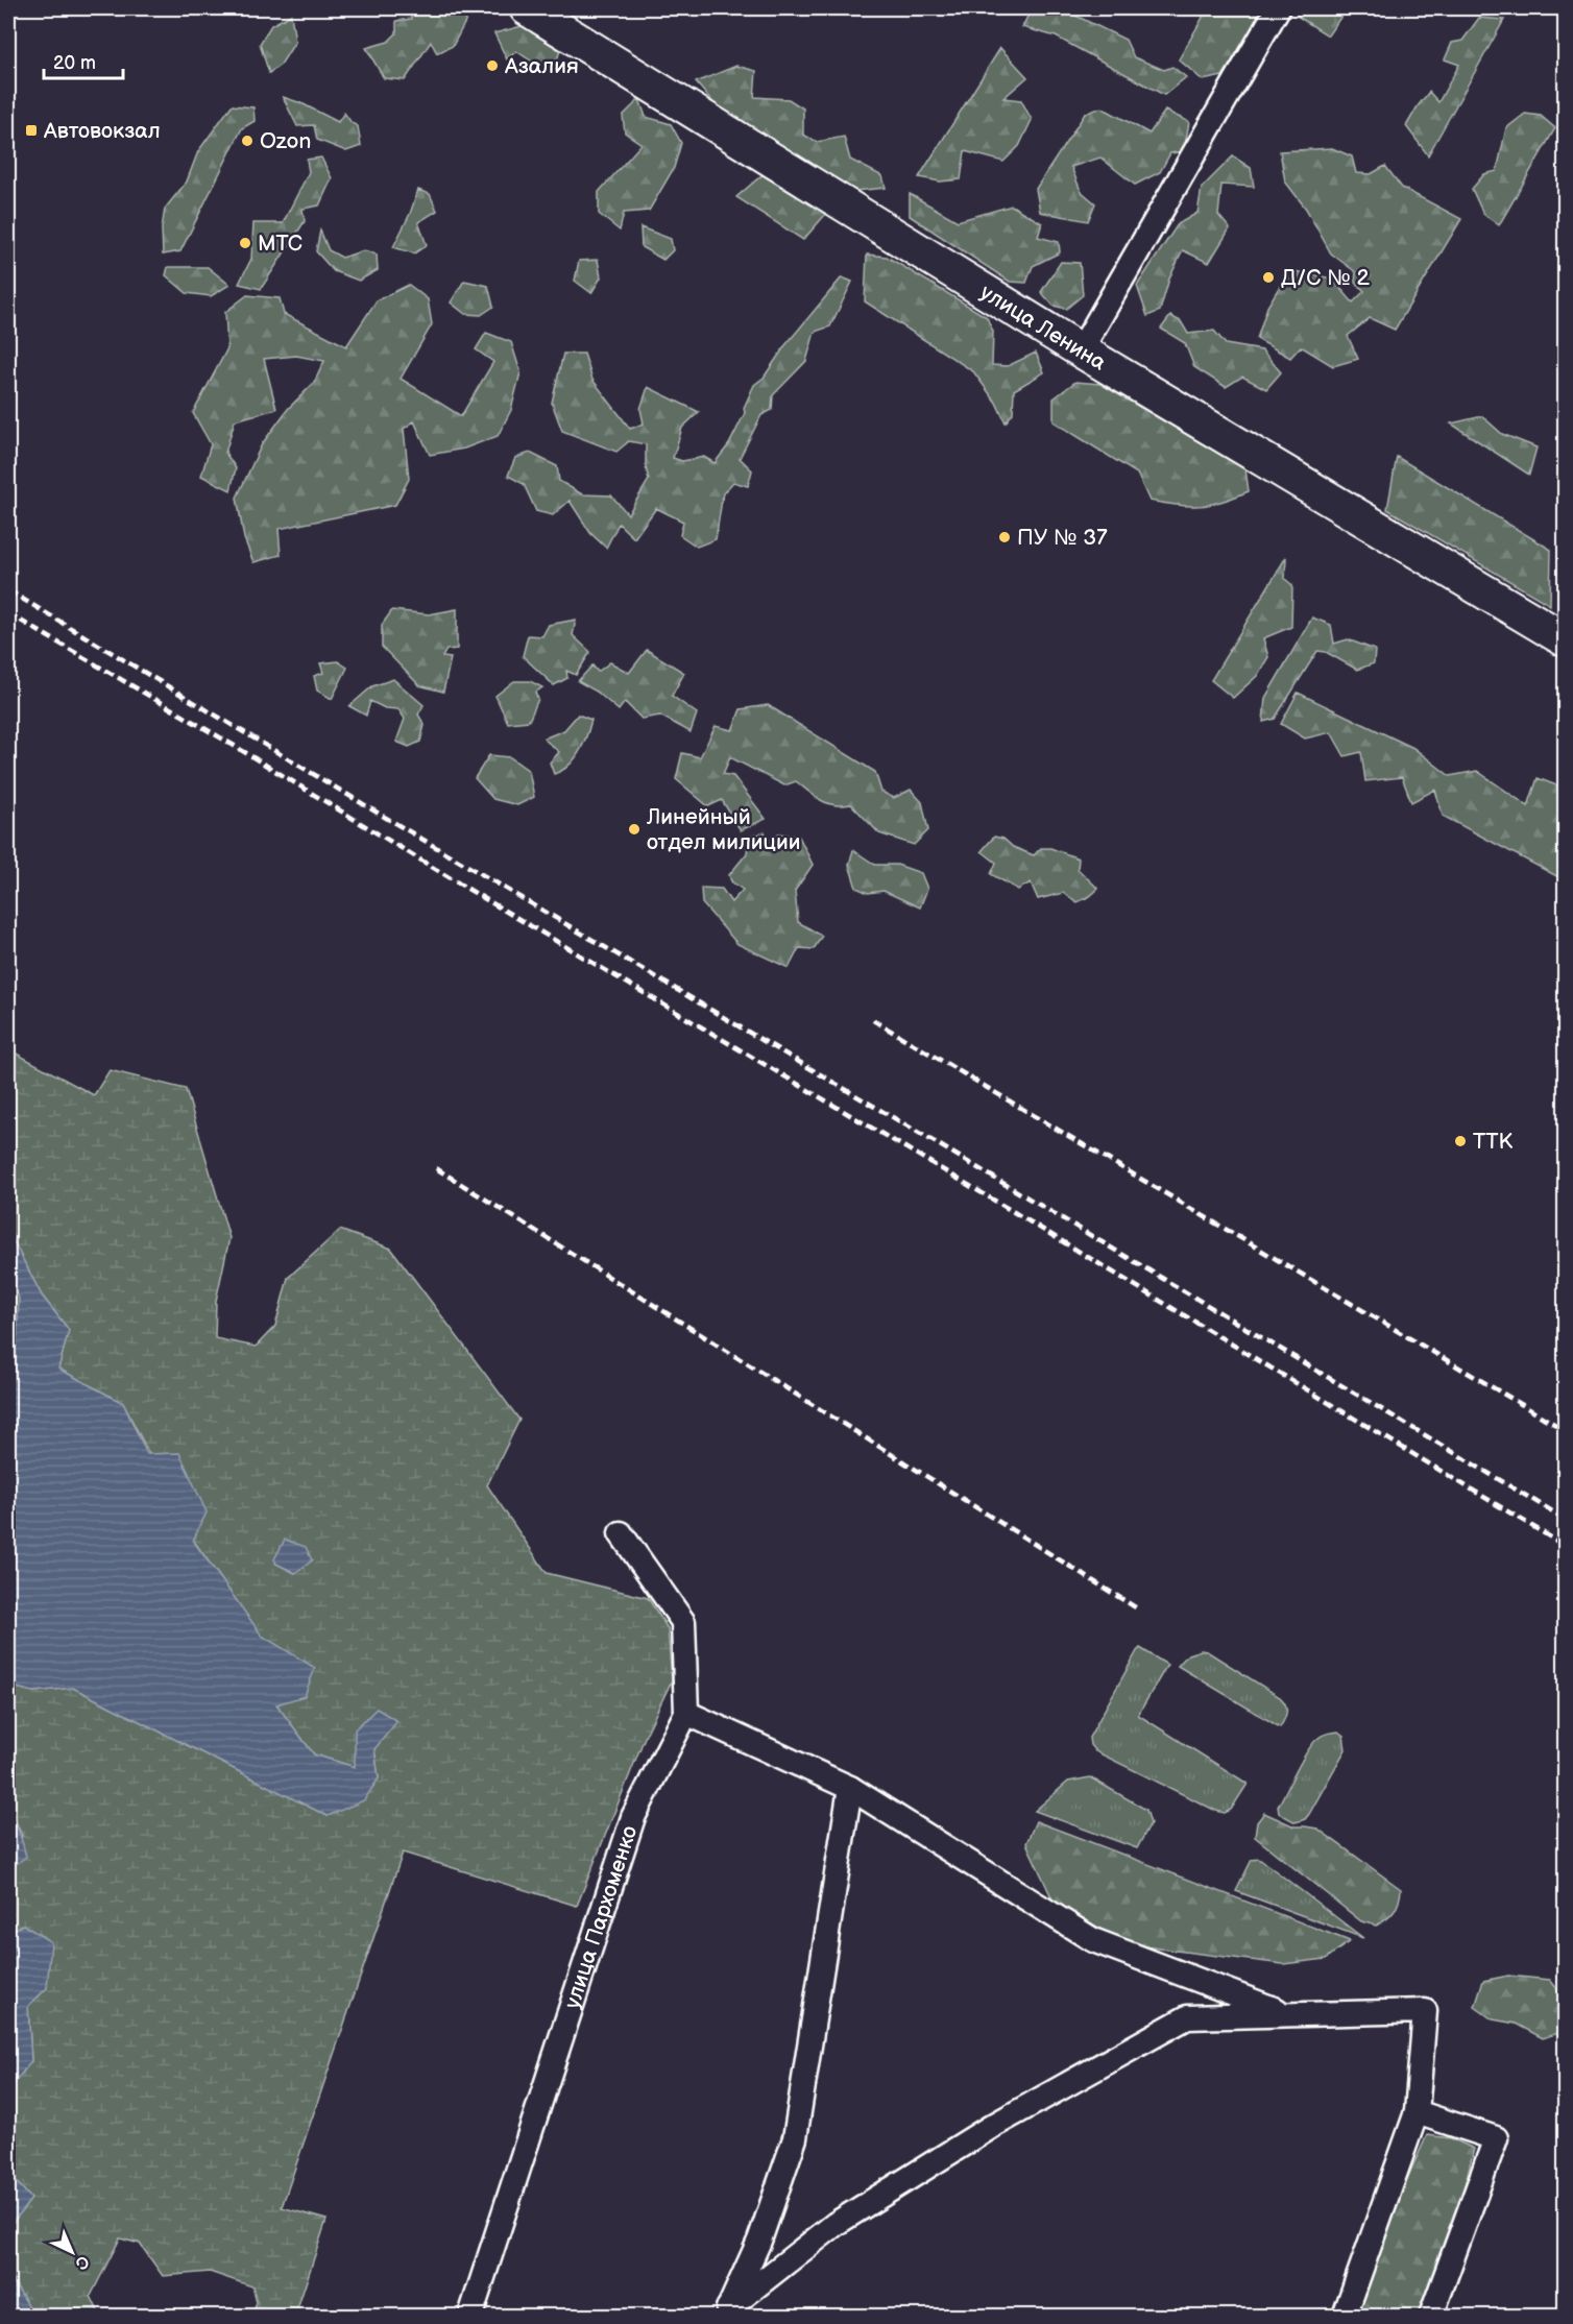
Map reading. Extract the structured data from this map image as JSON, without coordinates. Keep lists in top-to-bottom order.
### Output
{
  "streets": {
    "main road": ["улица Ленина"],
    "street": ["улица Пархоменко"]
  },
  "places": {
    "other": [
      "Азалия",
      "Ozon",
      "МТС",
      "Д/С № 2",
      "ПУ № 37",
      "Линейный отдел милиции",
      "ТТК"
    ],
    "transit": ["Автовокзал"]
  },
  "scale_bar": "20 m",
  "north": "bottom right"
}
